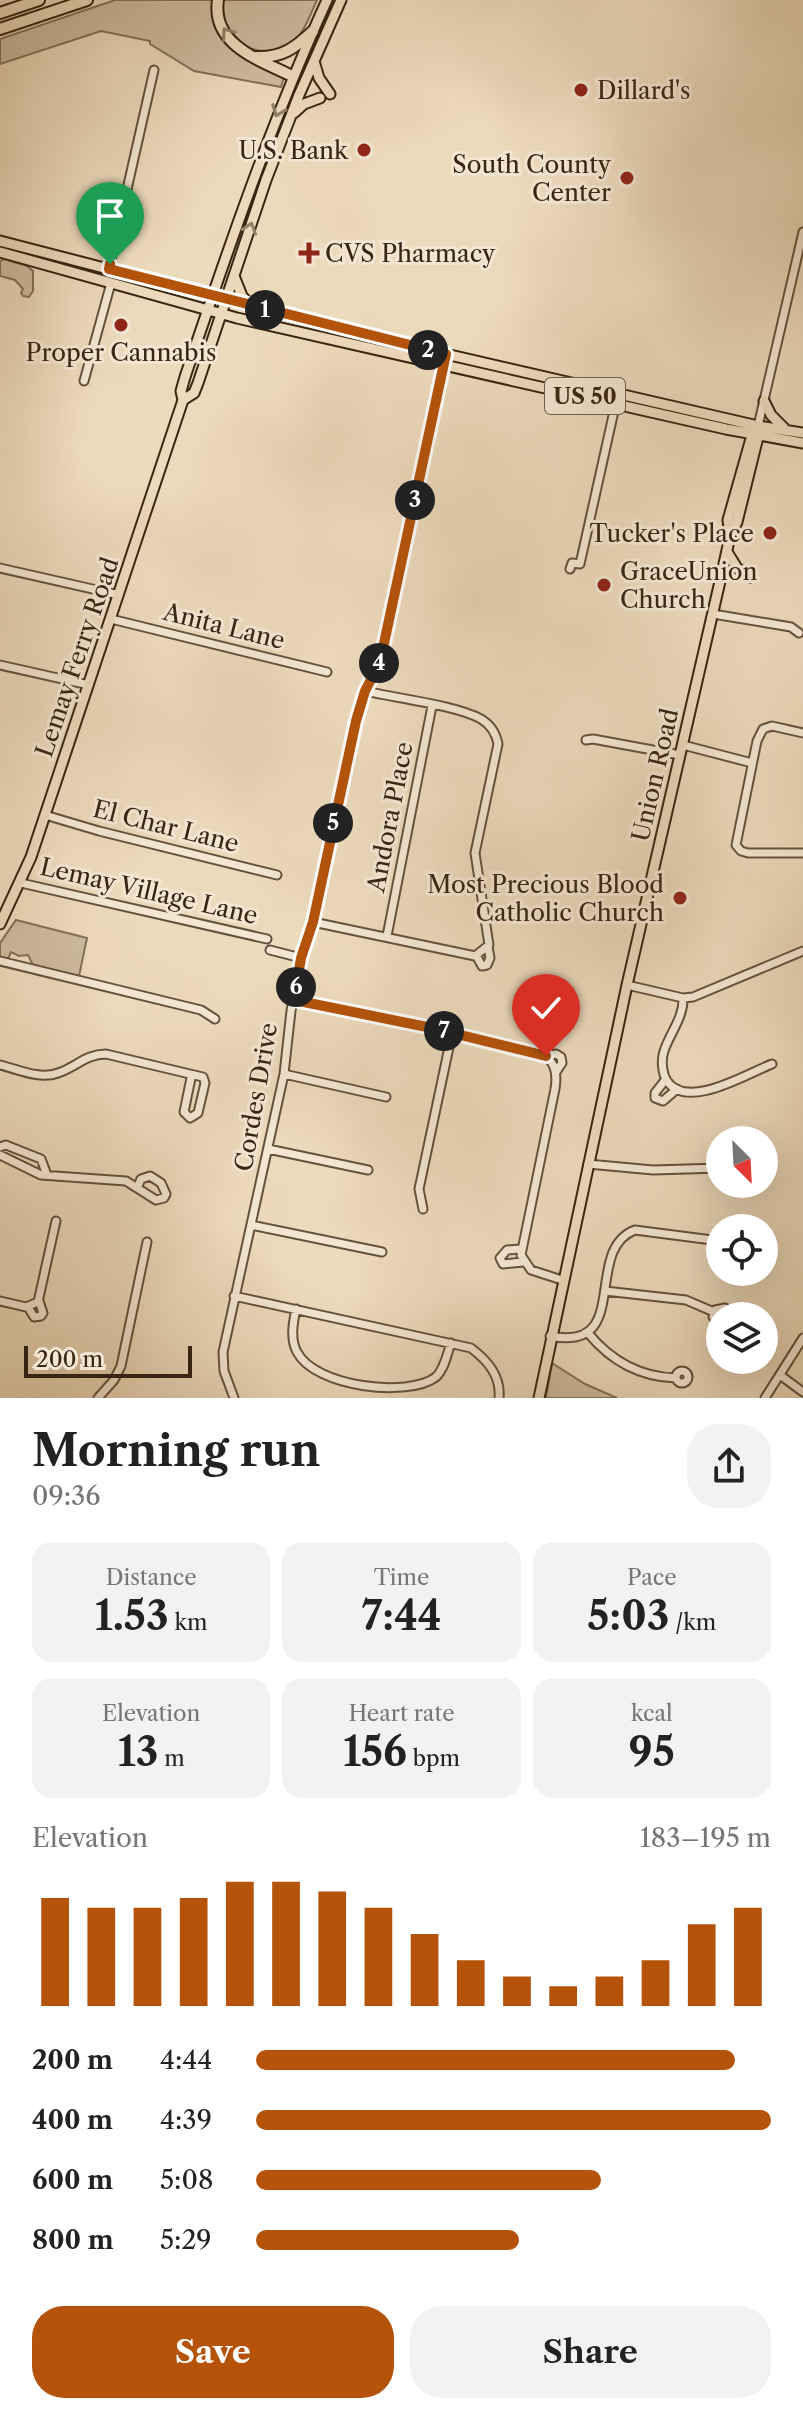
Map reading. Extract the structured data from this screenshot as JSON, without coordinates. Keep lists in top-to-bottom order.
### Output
{
  "streets": {
    "main road": ["US 50", "Lemay Ferry Road", "Union Road"],
    "street": [
      "Anita Lane",
      "Andora Place",
      "El Char Lane",
      "Lemay Village Lane",
      "Cordes Drive"
    ]
  },
  "crossings": [
    ["US 50", "Lemay Ferry Road"],
    ["US 50", "Union Road"],
    ["US 50", "Cordes Drive"],
    ["Anita Lane", "Lemay Ferry Road"],
    ["Lemay Ferry Road", "El Char Lane"],
    ["Lemay Ferry Road", "Lemay Village Lane"]
  ],
  "places": {
    "other": [
      "Dillard's",
      "U.S. Bank",
      "South County Center",
      "Proper Cannabis",
      "Tucker's Place",
      "GraceUnion Church",
      "Most Precious Blood Catholic Church"
    ],
    "health": ["CVS Pharmacy"]
  },
  "scale_bar": "200 m",
  "north": "bottom right",
  "page": {
    "pins": [
      "1",
      "2",
      "3",
      "4",
      "5",
      "6",
      "7"
    ],
    "scale": "200 m",
    "heading": ["Morning run", "09:36"],
    "stats": [
      ["Distance", "1.53 km"],
      ["Time", "7:44"],
      ["Pace", "5:03 /km"],
      ["Elevation", "13 m"],
      ["Heart rate", "156 bpm"],
      ["kcal", "95"]
    ],
    "chart": ["Elevation", "183–195 m"],
    "list": [
      {
        "name": "200 m",
        "note": "4:44"
      },
      {
        "name": "400 m",
        "note": "4:39"
      },
      {
        "name": "600 m",
        "note": "5:08"
      },
      {
        "name": "800 m",
        "note": "5:29"
      }
    ],
    "buttons": ["Save", "Share"]
  }
}
